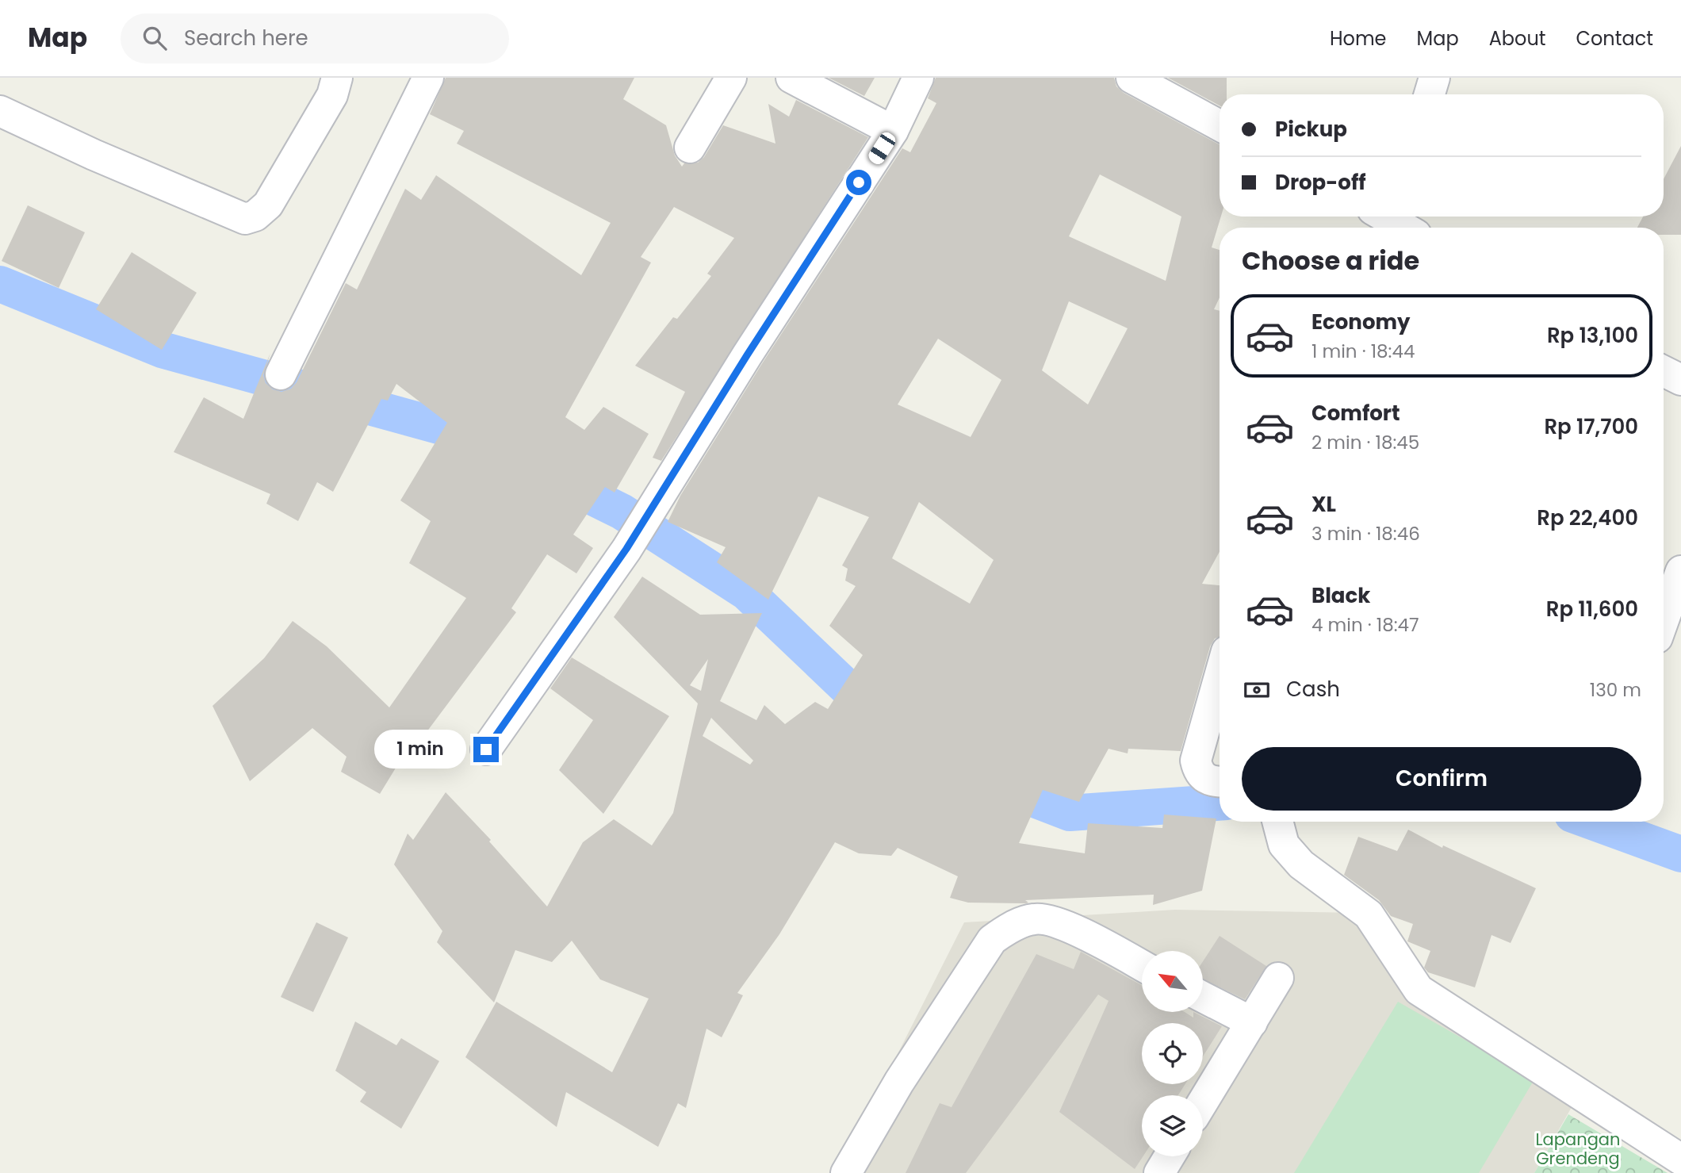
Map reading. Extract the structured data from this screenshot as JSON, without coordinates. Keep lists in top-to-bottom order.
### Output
{
  "parks": ["Lapangan Grendeng"],
  "north": "top left",
  "page": {
    "header": "Map",
    "search": "Search here",
    "nav": [
      "Home",
      "Map",
      "About",
      "Contact"
    ],
    "banner": ["Pickup", "Drop-off"],
    "heading": "Choose a ride",
    "list": [
      {
        "name": "Economy",
        "note": "1 min · 18:44",
        "value": "Rp 13,100"
      },
      {
        "name": "Comfort",
        "note": "2 min · 18:45",
        "value": "Rp 17,700"
      },
      {
        "name": "XL",
        "note": "3 min · 18:46",
        "value": "Rp 22,400"
      },
      {
        "name": "Black",
        "note": "4 min · 18:47",
        "value": "Rp 11,600"
      }
    ],
    "pay": ["Cash", "130 m"],
    "bubble": "1 min",
    "buttons": "Confirm"
  }
}
